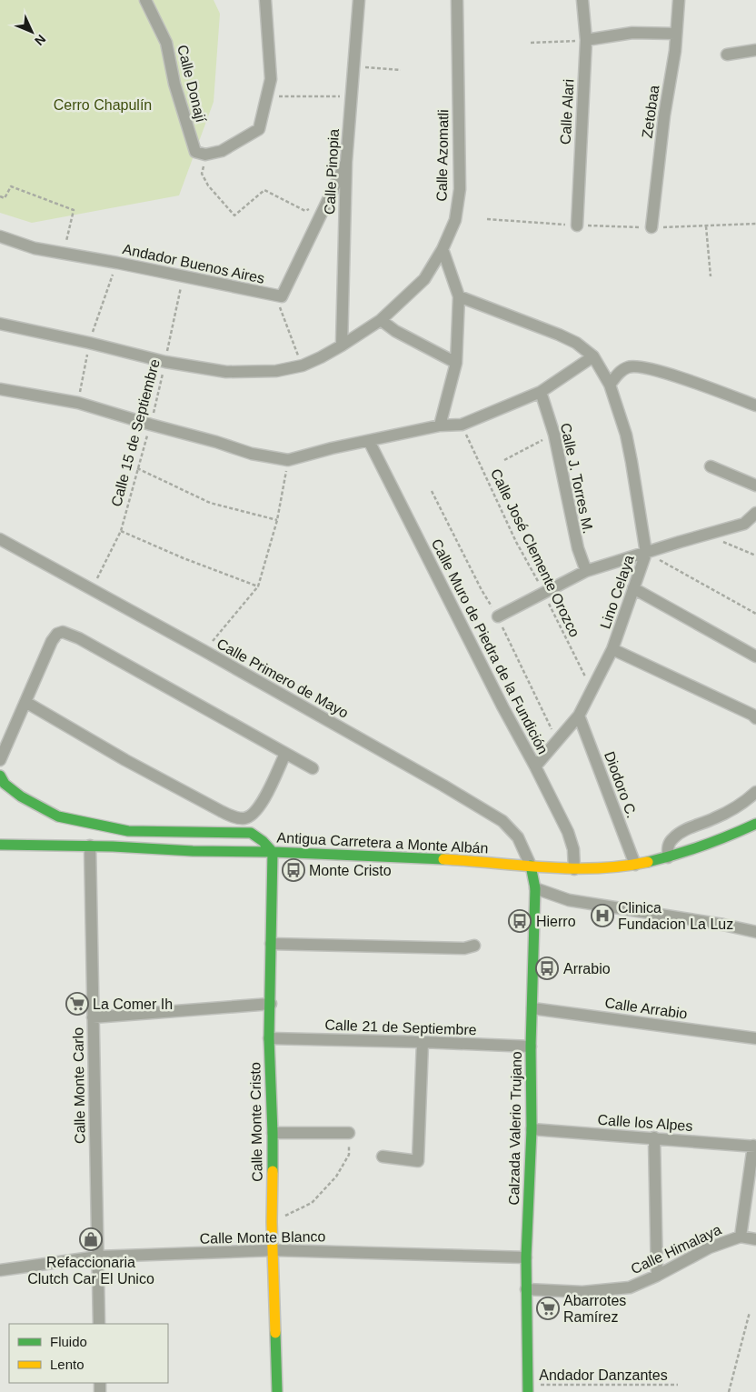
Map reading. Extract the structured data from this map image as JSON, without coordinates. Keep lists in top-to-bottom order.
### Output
{
  "streets": {
    "street": [
      "Calle Donají",
      "Calle Alari",
      "Zetobaa",
      "Calle Azomatli",
      "Calle Pinopia",
      "Andador Buenos Aires",
      "Calle J. Torres M.",
      "Lino Celaya",
      "Calle Muro de Piedra de la Fundición",
      "Calle Primero de Mayo",
      "Diodoro C.",
      "Antigua Carretera a Monte Albán",
      "Calle Arrabio",
      "Calle 21 de Septiembre",
      "Calle Monte Carlo",
      "Calle Monte Cristo",
      "Calle los Alpes",
      "Calzada Valerio Trujano",
      "Calle Monte Blanco",
      "Calle Himalaya"
    ],
    "path": ["Calle 15 de Septiembre", "Calle José Clemente Orozco", "Andador Danzantes"]
  },
  "crossings": [
    ["Calle Azomatli", "Calle Pinopia"],
    ["Calle Azomatli", "Calle 15 de Septiembre"],
    ["Calle Pinopia", "Andador Buenos Aires"],
    ["Andador Buenos Aires", "Calle 15 de Septiembre"],
    ["Calle 15 de Septiembre", "Calle Primero de Mayo"],
    ["Calle José Clemente Orozco", "Lino Celaya"],
    ["Lino Celaya", "Calle Muro de Piedra de la Fundición"],
    ["Lino Celaya", "Diodoro C."],
    ["Calle Muro de Piedra de la Fundición", "Antigua Carretera a Monte Albán"],
    ["Calle Primero de Mayo", "Antigua Carretera a Monte Albán"],
    ["Calle Primero de Mayo", "Calzada Valerio Trujano"],
    ["Diodoro C.", "Antigua Carretera a Monte Albán"],
    ["Antigua Carretera a Monte Albán", "Calle Monte Carlo"],
    ["Antigua Carretera a Monte Albán", "Calle Monte Cristo"],
    ["Antigua Carretera a Monte Albán", "Calzada Valerio Trujano"],
    ["Calle Arrabio", "Calzada Valerio Trujano"],
    ["Calle 21 de Septiembre", "Calle Monte Cristo"],
    ["Calle 21 de Septiembre", "Calzada Valerio Trujano"],
    ["Calle Monte Carlo", "Calle Monte Blanco"],
    ["Calle Monte Cristo", "Calle Monte Blanco"],
    ["Calle los Alpes", "Calzada Valerio Trujano"],
    ["Calzada Valerio Trujano", "Calle Monte Blanco"],
    ["Calzada Valerio Trujano", "Calle Himalaya"],
    ["Calzada Valerio Trujano", "Andador Danzantes"]
  ],
  "parks": ["Cerro Chapulín"],
  "places": {
    "bus stop": ["Monte Cristo", "Hierro", "Arrabio"],
    "hospital": ["Clinica Fundacion La Luz"],
    "supermarket": ["La Comer Ih", "Abarrotes Ramírez"],
    "shop": ["Refaccionaria Clutch Car El Unico"]
  },
  "legend": ["Fluido", "Lento"],
  "north": "bottom right"
}
